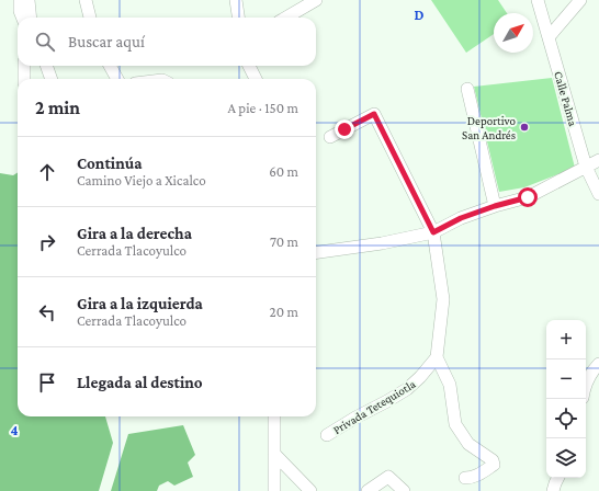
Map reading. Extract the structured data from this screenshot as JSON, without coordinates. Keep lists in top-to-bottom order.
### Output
{
  "streets": {
    "street": ["Calle Palma", "Privada Tetequiotla"]
  },
  "places": ["Deportivo San Andrés"],
  "north": "top right",
  "page": {
    "search": "Buscar aquí",
    "heading": ["2 min", "A pie · 150 m"],
    "list": [
      ["Continúa", "Camino Viejo a Xicalco", "60 m"],
      ["Gira a la derecha", "Cerrada Tlacoyulco", "70 m"],
      ["Gira a la izquierda", "Cerrada Tlacoyulco", "20 m"],
      "Llegada al destino"
    ],
    "map_buttons": ["+", "−"]
  },
  "grid": {
    "columns": ["D"],
    "rows": ["4"]
  }
}
